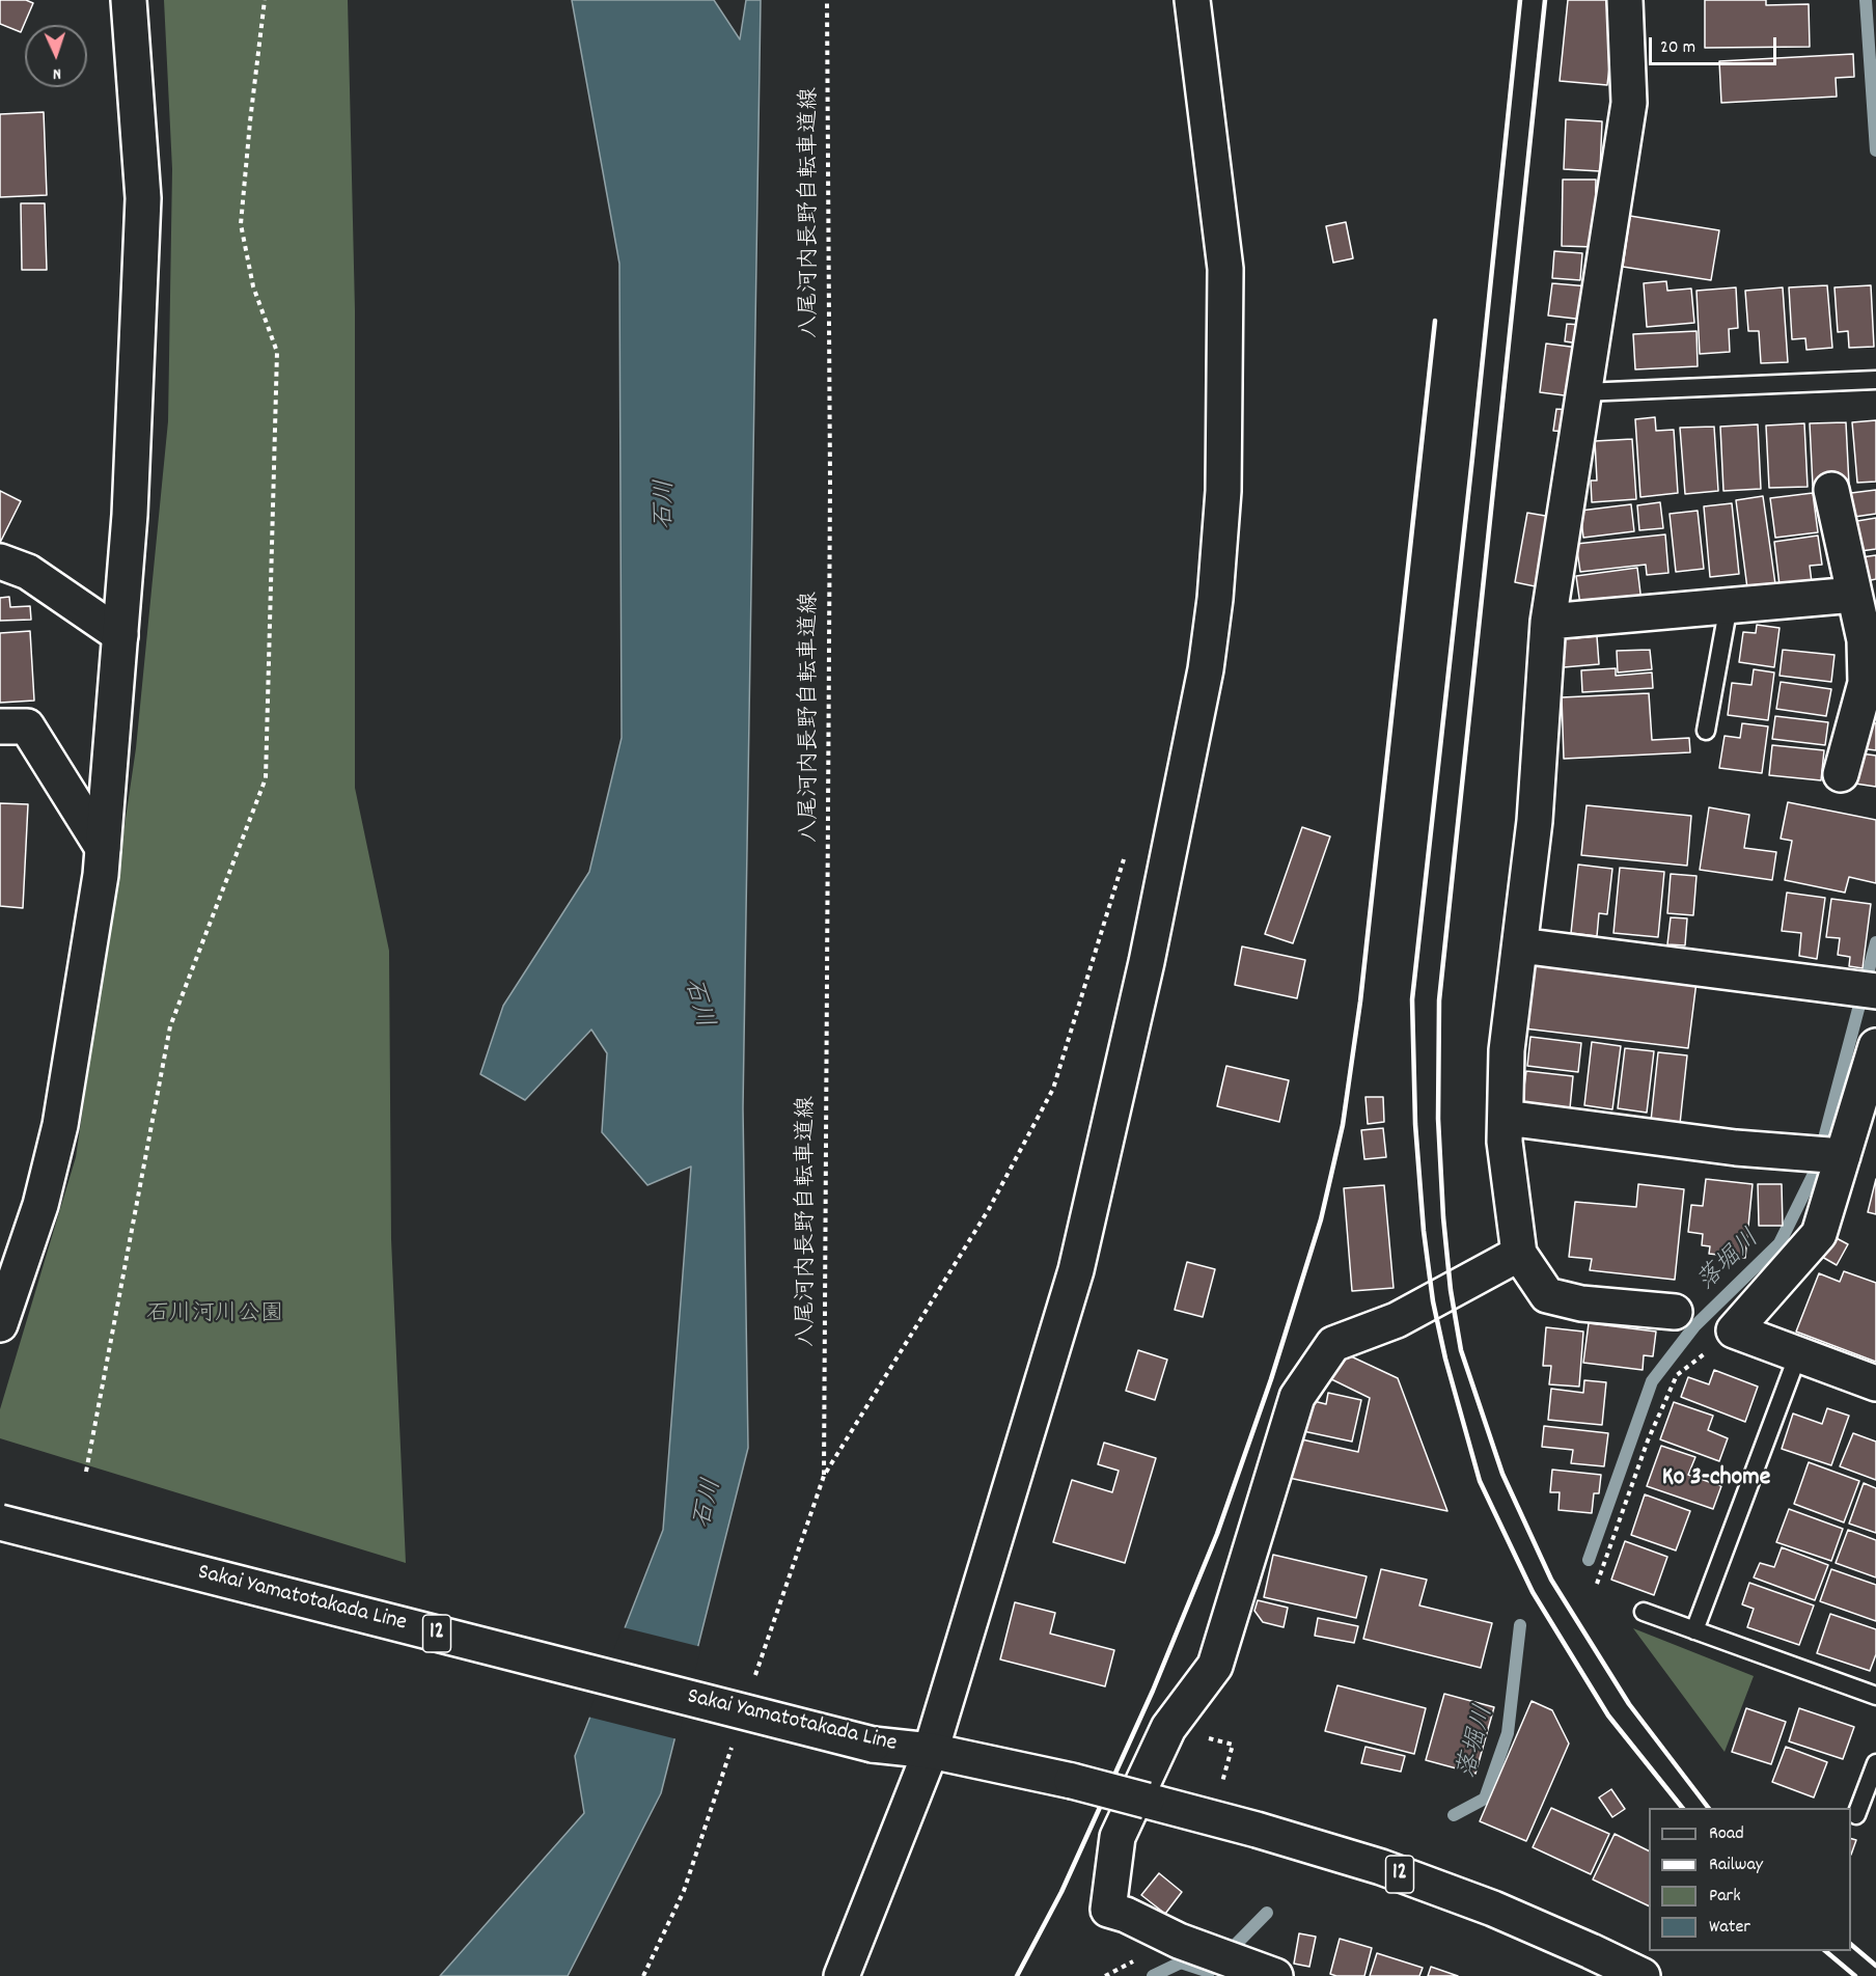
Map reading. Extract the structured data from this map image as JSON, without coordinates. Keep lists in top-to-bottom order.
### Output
{
  "streets": {
    "street": ["Sakai Yamatotakada Line", "12"],
    "path": ["八尾河内長野自転車道線"]
  },
  "districts": ["Ko 3-chome"],
  "water": ["石川", "落堀川"],
  "parks": ["石川河川公園"],
  "legend": [
    "Road",
    "Railway",
    "Park",
    "Water"
  ],
  "scale_bar": "20 m",
  "north": "bottom"
}
